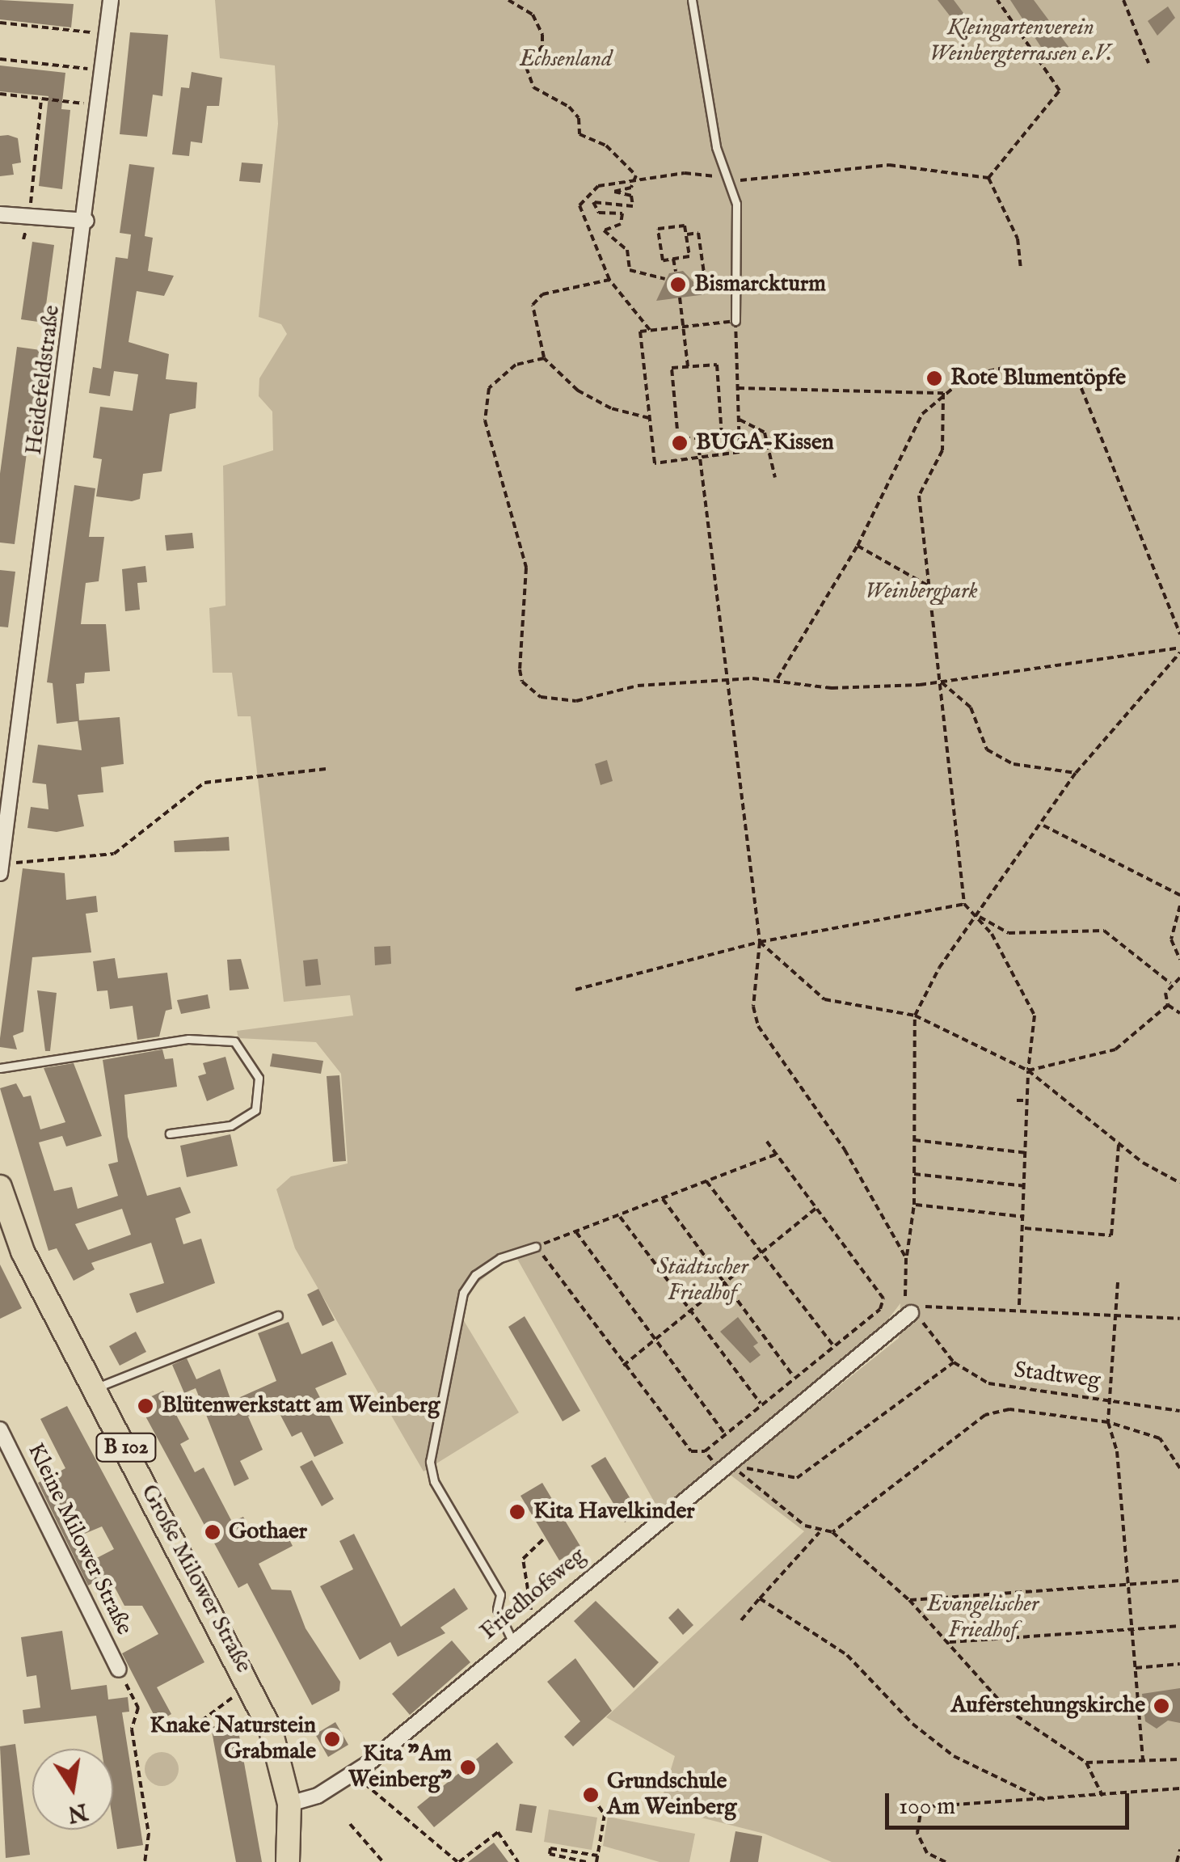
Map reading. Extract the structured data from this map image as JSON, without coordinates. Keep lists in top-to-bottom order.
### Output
{
  "streets": {
    "main road": ["B 102", "Große Milower Straße"],
    "street": ["Heidefeldstraße", "Kleine Milower Straße", "Friedhofsweg"],
    "path": ["Stadtweg"]
  },
  "crossings": [
    ["Stadtweg", "Friedhofsweg"],
    ["B 102", "Große Milower Straße"],
    ["B 102", "Friedhofsweg"],
    ["Große Milower Straße", "Friedhofsweg"]
  ],
  "parks": [
    "Kleingartenverein Weinbergterrassen e.V.",
    "Echsenland",
    "Weinbergpark",
    "Städtischer Friedhof",
    "Evangelischer Friedhof"
  ],
  "places": [
    "Bismarckturm",
    "Rote Blumentöpfe",
    "BUGA-Kissen",
    "Blütenwerkstatt am Weinberg",
    "Kita Havelkinder",
    "Gothaer",
    "Auferstehungskirche",
    "Knake Naturstein Grabmale",
    "Kita \"Am Weinberg\"",
    "Grundschule Am Weinberg"
  ],
  "scale_bar": "100 m",
  "north": "bottom"
}
